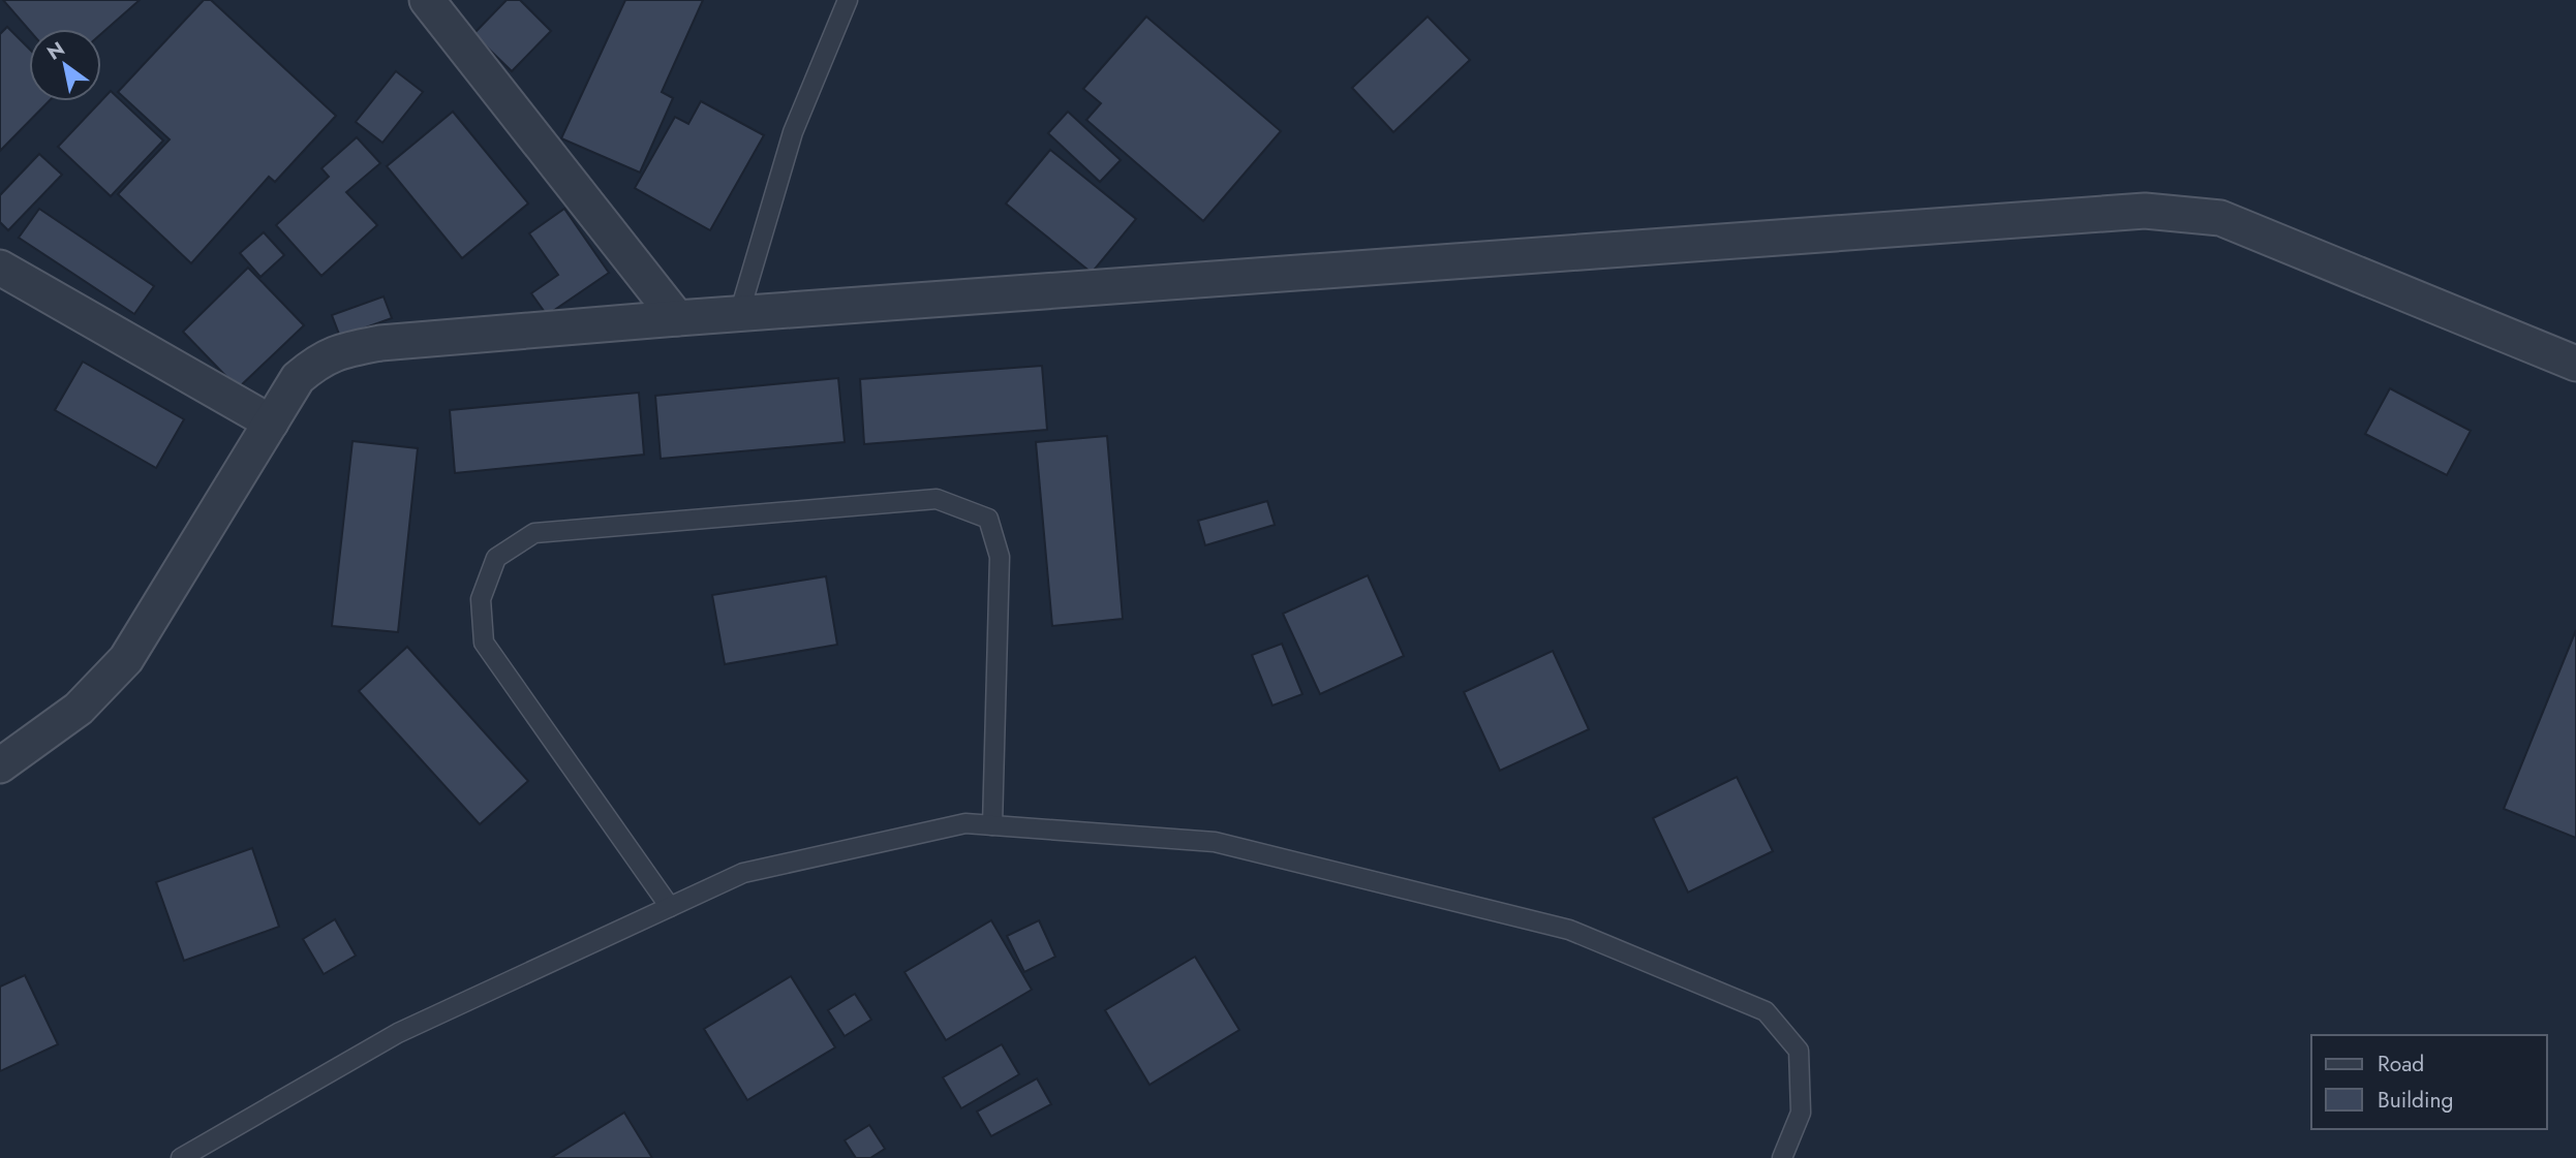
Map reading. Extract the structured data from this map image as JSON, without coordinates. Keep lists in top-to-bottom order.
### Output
{
  "legend": ["Road", "Building"],
  "north": "top left"
}
